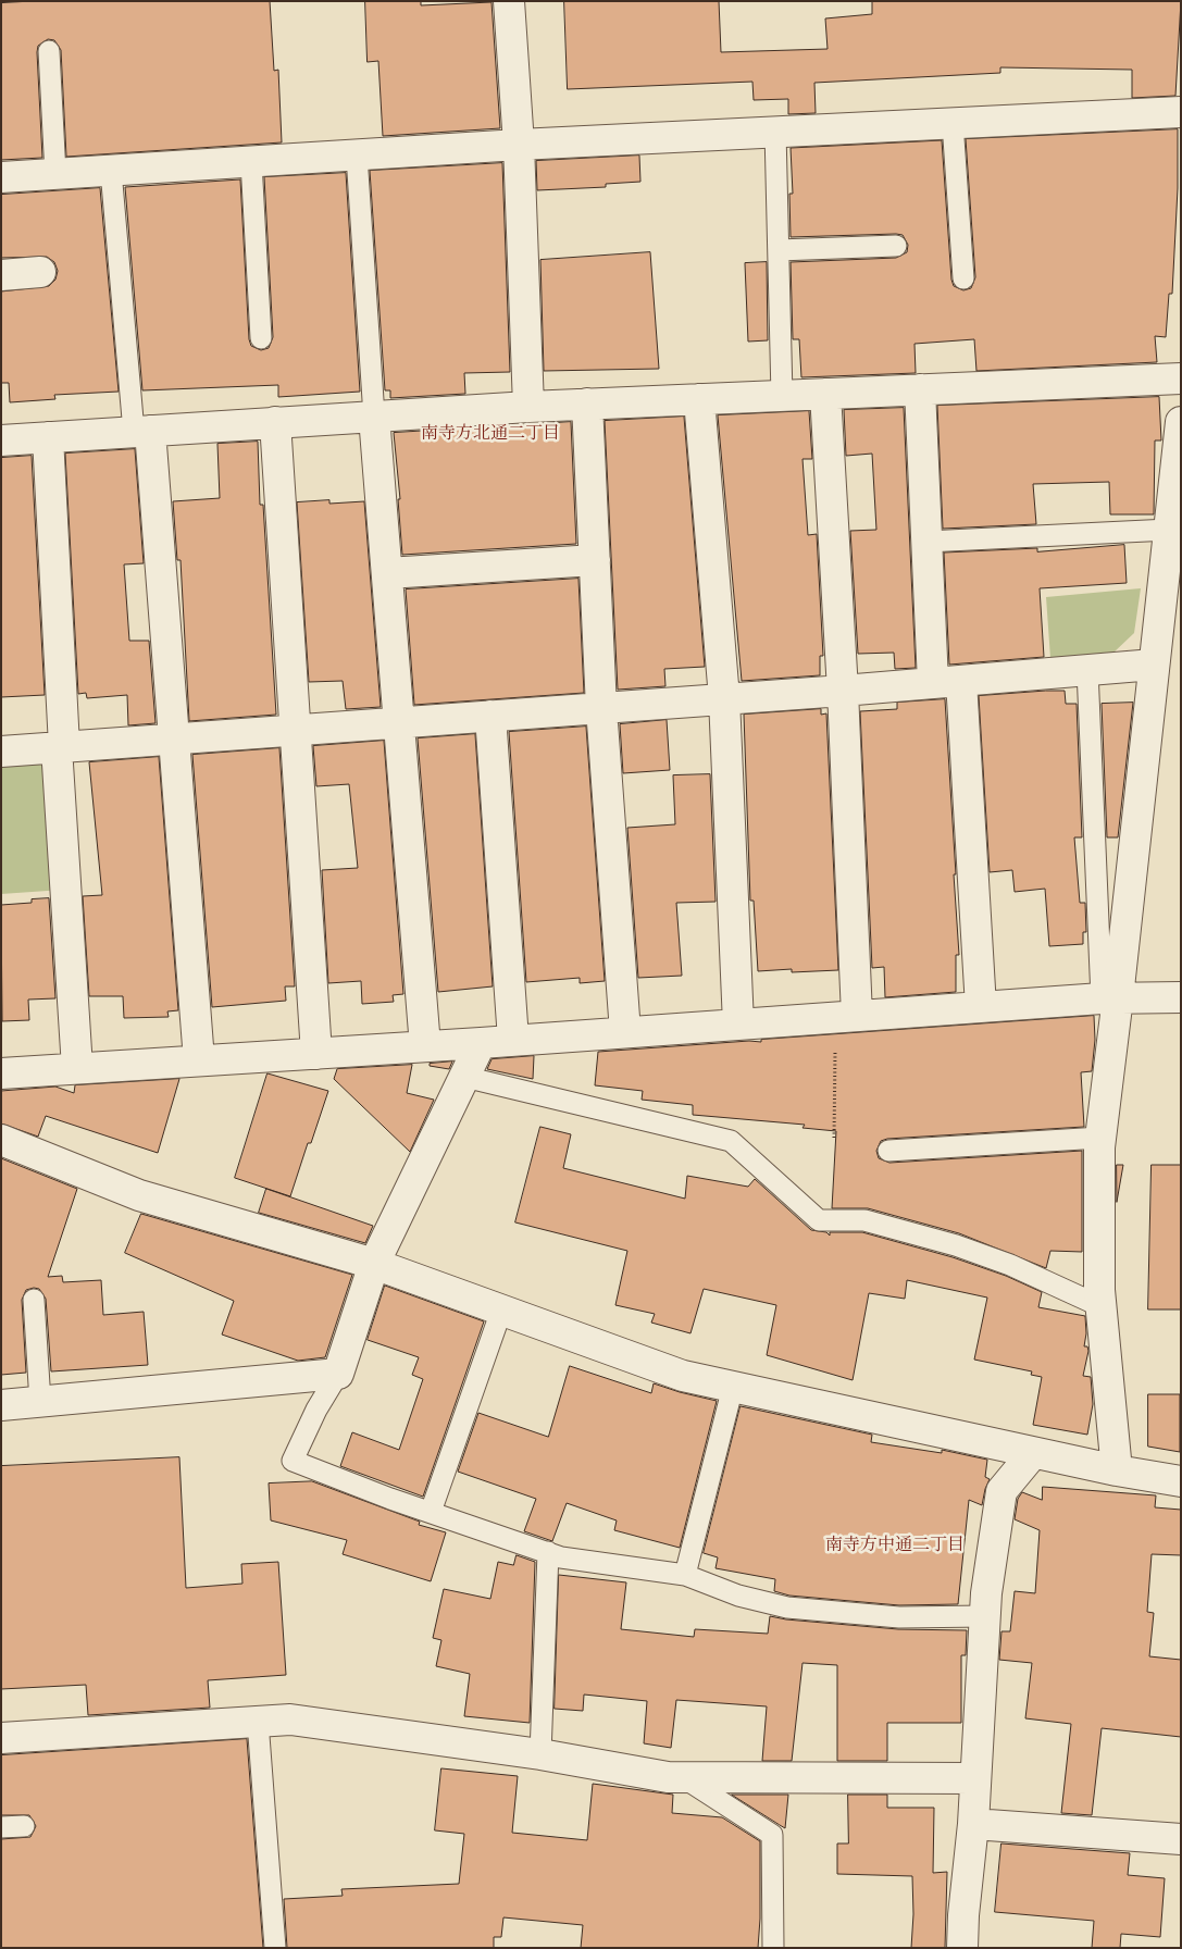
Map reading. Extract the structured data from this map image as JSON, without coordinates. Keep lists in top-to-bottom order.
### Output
{
  "districts": ["南寺方北通二丁目", "南寺方中通二丁目"]
}
